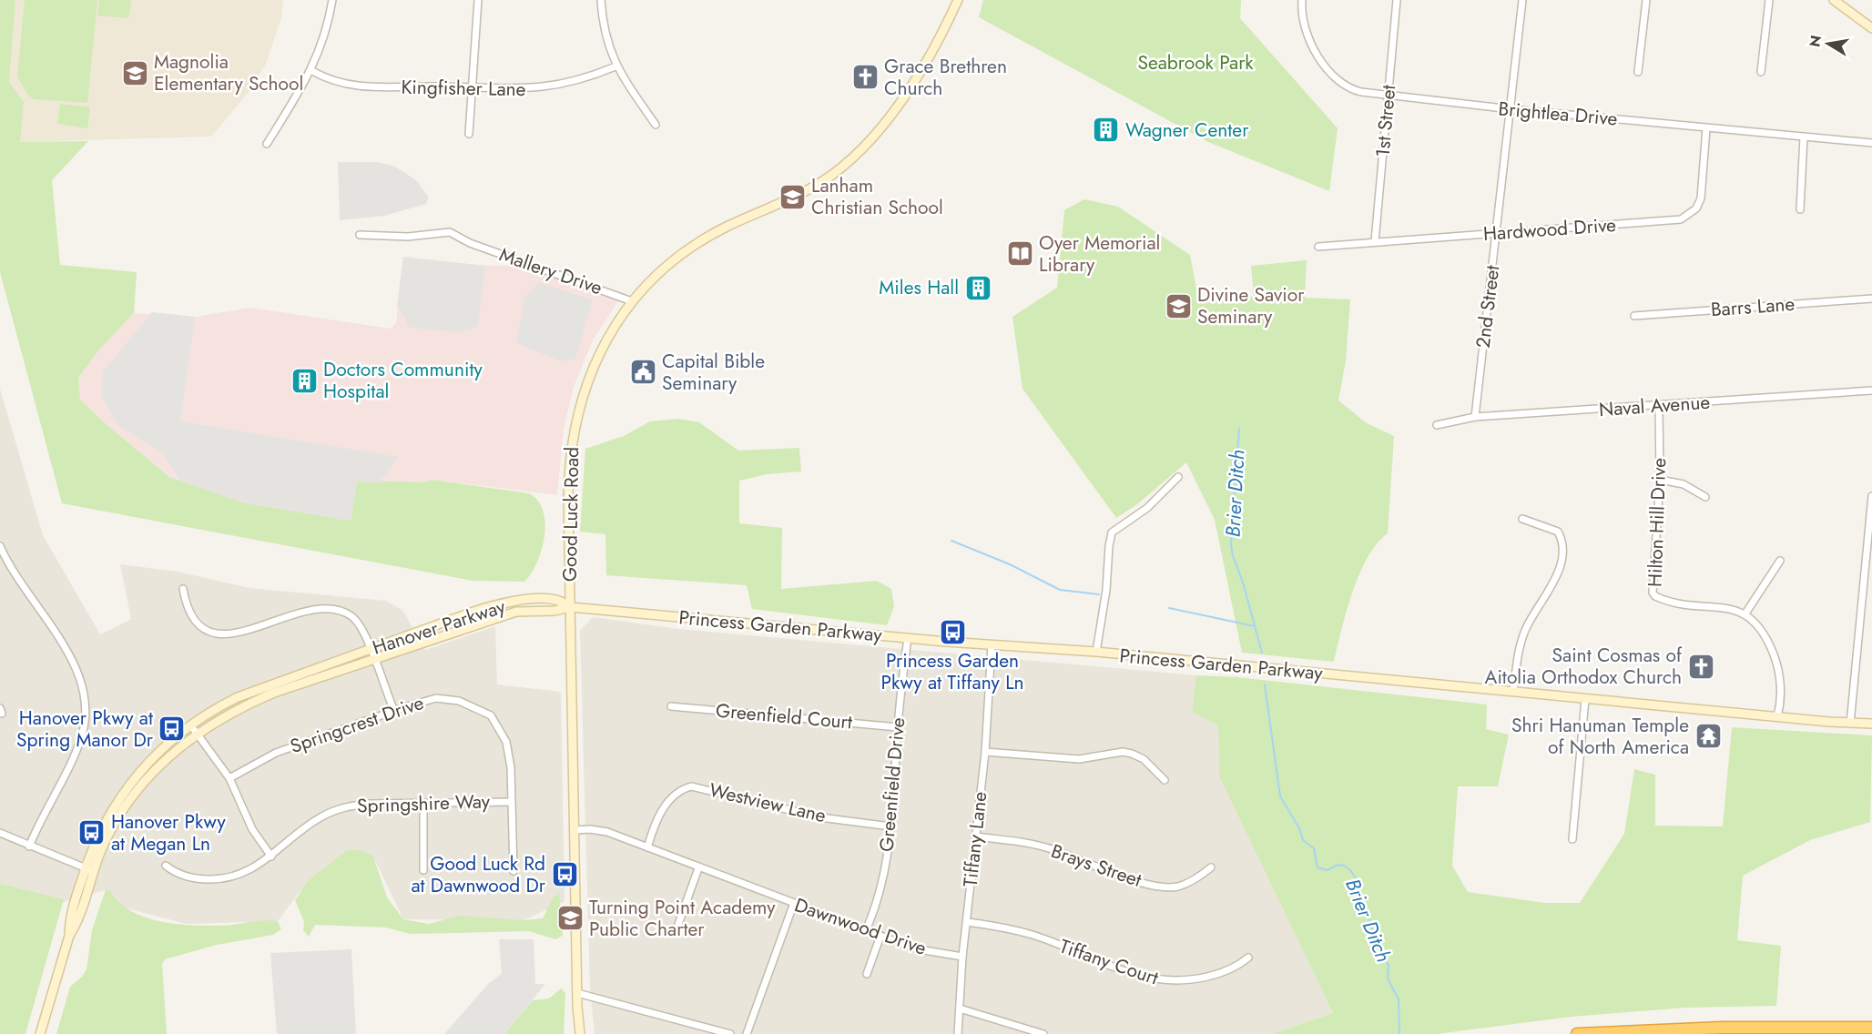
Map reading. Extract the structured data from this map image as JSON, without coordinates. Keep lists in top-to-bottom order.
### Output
{
  "streets": {
    "street": [
      "Kingfisher Lane",
      "Brightlea Drive",
      "1st Street",
      "Hardwood Drive",
      "Mallery Drive",
      "2nd Street",
      "Barrs Lane",
      "Naval Avenue",
      "Good Luck Road",
      "Hilton Hill Drive",
      "Princess Garden Parkway",
      "Hanover Parkway",
      "Greenfield Court",
      "Springcrest Drive",
      "Greenfield Drive",
      "Westview Lane",
      "Springshire Way",
      "Tiffany Lane",
      "Brays Street",
      "Dawnwood Drive",
      "Tiffany Court"
    ]
  },
  "crossings": [
    ["Brightlea Drive", "1st Street"],
    ["Brightlea Drive", "Hardwood Drive"],
    ["Brightlea Drive", "2nd Street"],
    ["1st Street", "Hardwood Drive"],
    ["Hardwood Drive", "2nd Street"],
    ["Mallery Drive", "Good Luck Road"],
    ["2nd Street", "Naval Avenue"],
    ["Naval Avenue", "Hilton Hill Drive"],
    ["Good Luck Road", "Princess Garden Parkway"],
    ["Good Luck Road", "Hanover Parkway"],
    ["Good Luck Road", "Dawnwood Drive"],
    ["Princess Garden Parkway", "Hanover Parkway"],
    ["Princess Garden Parkway", "Greenfield Drive"],
    ["Princess Garden Parkway", "Tiffany Lane"],
    ["Greenfield Court", "Greenfield Drive"],
    ["Springcrest Drive", "Springshire Way"],
    ["Greenfield Drive", "Westview Lane"],
    ["Greenfield Drive", "Dawnwood Drive"],
    ["Westview Lane", "Dawnwood Drive"],
    ["Tiffany Lane", "Brays Street"],
    ["Tiffany Lane", "Dawnwood Drive"],
    ["Tiffany Lane", "Tiffany Court"]
  ],
  "water": ["Brier Ditch"],
  "parks": ["Seabrook Park"],
  "places": {
    "school or university": [
      "Magnolia Elementary School",
      "Lanham Christian School",
      "Divine Savior Seminary",
      "Turning Point Academy Public Charter"
    ],
    "church": ["Grace Brethren Church", "Saint Cosmas of Aitolia Orthodox Church"],
    "building": ["Wagner Center", "Miles Hall", "Doctors Community Hospital"],
    "library": ["Oyer Memorial Library"],
    "public building": ["Capital Bible Seminary"],
    "bus stop": [
      "Princess Garden Pkwy at Tiffany Ln",
      "Hanover Pkwy at Spring Manor Dr",
      "Hanover Pkwy at Megan Ln",
      "Good Luck Rd at Dawnwood Dr"
    ],
    "temple": ["Shri Hanuman Temple of North America"]
  },
  "north": "left"
}
